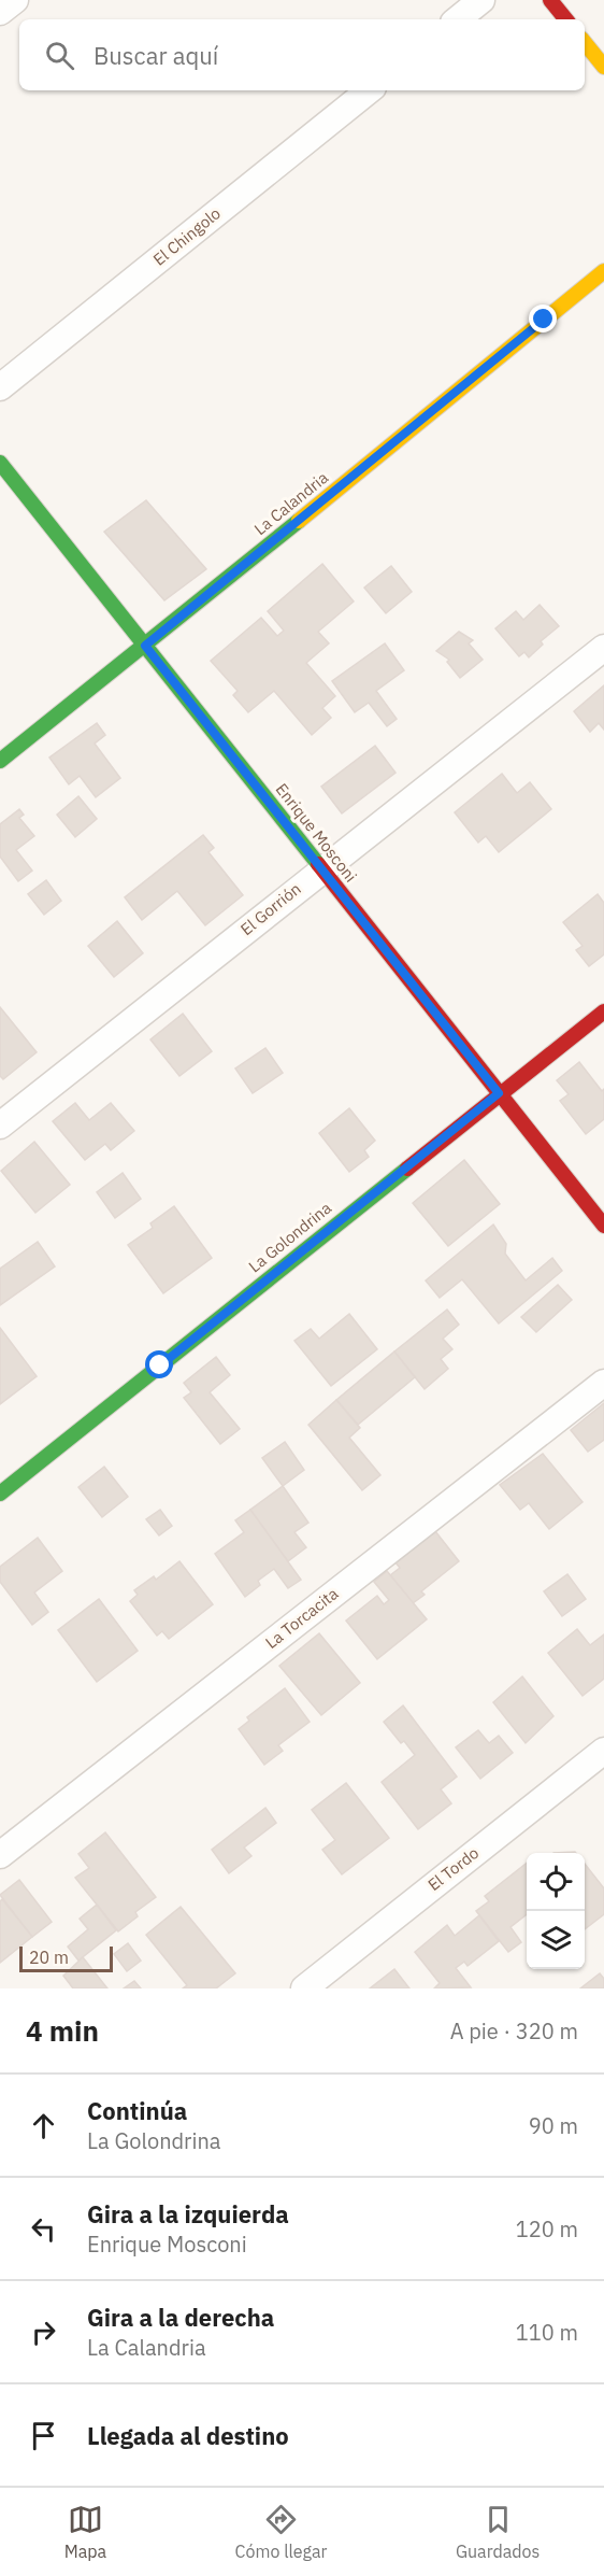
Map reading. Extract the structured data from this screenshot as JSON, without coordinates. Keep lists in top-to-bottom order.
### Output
{
  "streets": {
    "street": [
      "El Chingolo",
      "La Calandria",
      "Enrique Mosconi",
      "El Gorrión",
      "La Golondrina",
      "La Torcacita",
      "El Tordo"
    ]
  },
  "crossings": [
    ["La Calandria", "Enrique Mosconi"],
    ["Enrique Mosconi", "El Gorrión"],
    ["Enrique Mosconi", "La Golondrina"]
  ],
  "scale_bar": "20 m",
  "page": {
    "search": "Buscar aquí",
    "scale": "20 m",
    "heading": ["4 min", "A pie · 320 m"],
    "list": [
      ["Continúa", "La Golondrina", "90 m"],
      ["Gira a la izquierda", "Enrique Mosconi", "120 m"],
      ["Gira a la derecha", "La Calandria", "110 m"],
      "Llegada al destino"
    ],
    "nav": ["Mapa", "Cómo llegar", "Guardados"]
  }
}
